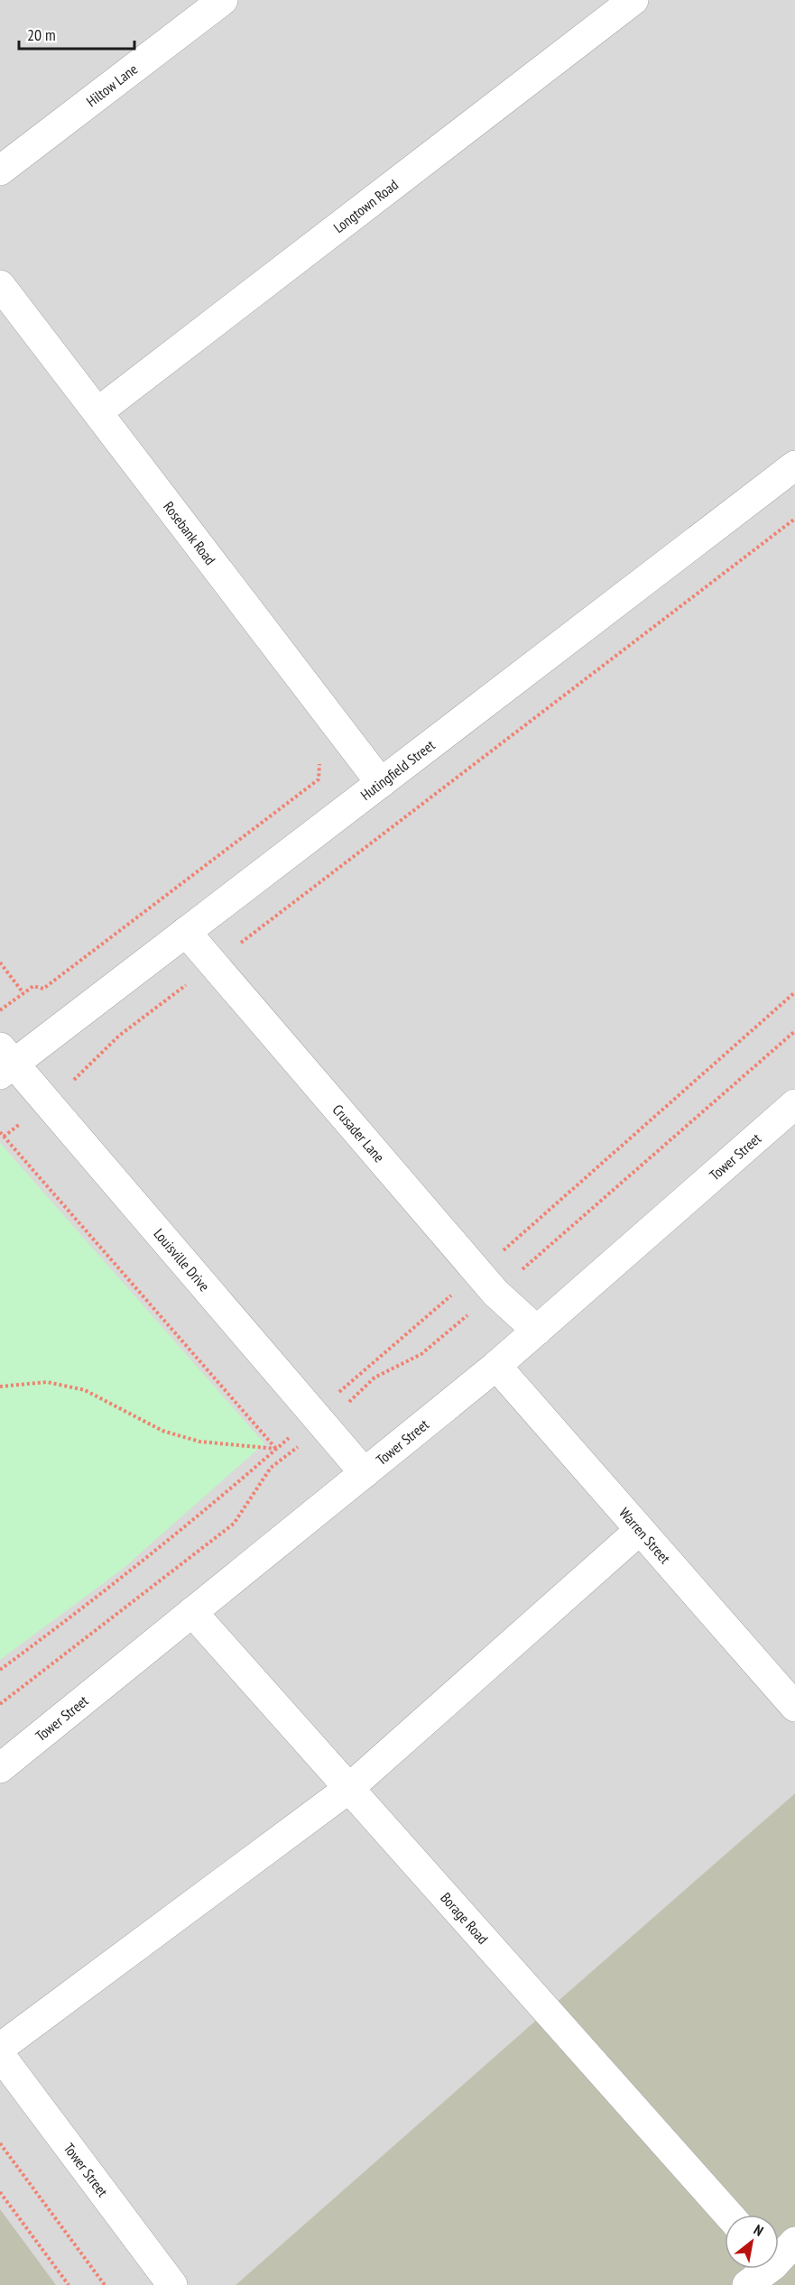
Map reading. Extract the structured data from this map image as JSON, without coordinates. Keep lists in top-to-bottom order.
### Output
{
  "streets": {
    "street": [
      "Hiltow Lane",
      "Longtown Road",
      "Rosebank Road",
      "Hutingfield Street",
      "Crusader Lane",
      "Tower Street",
      "Louisville Drive",
      "Warren Street",
      "Borage Road"
    ]
  },
  "crossings": [
    ["Longtown Road", "Rosebank Road"],
    ["Rosebank Road", "Hutingfield Street"],
    ["Hutingfield Street", "Crusader Lane"],
    ["Hutingfield Street", "Louisville Drive"],
    ["Crusader Lane", "Tower Street"],
    ["Tower Street", "Louisville Drive"],
    ["Tower Street", "Warren Street"],
    ["Tower Street", "Borage Road"]
  ],
  "scale_bar": "20 m",
  "north": "top right"
}
